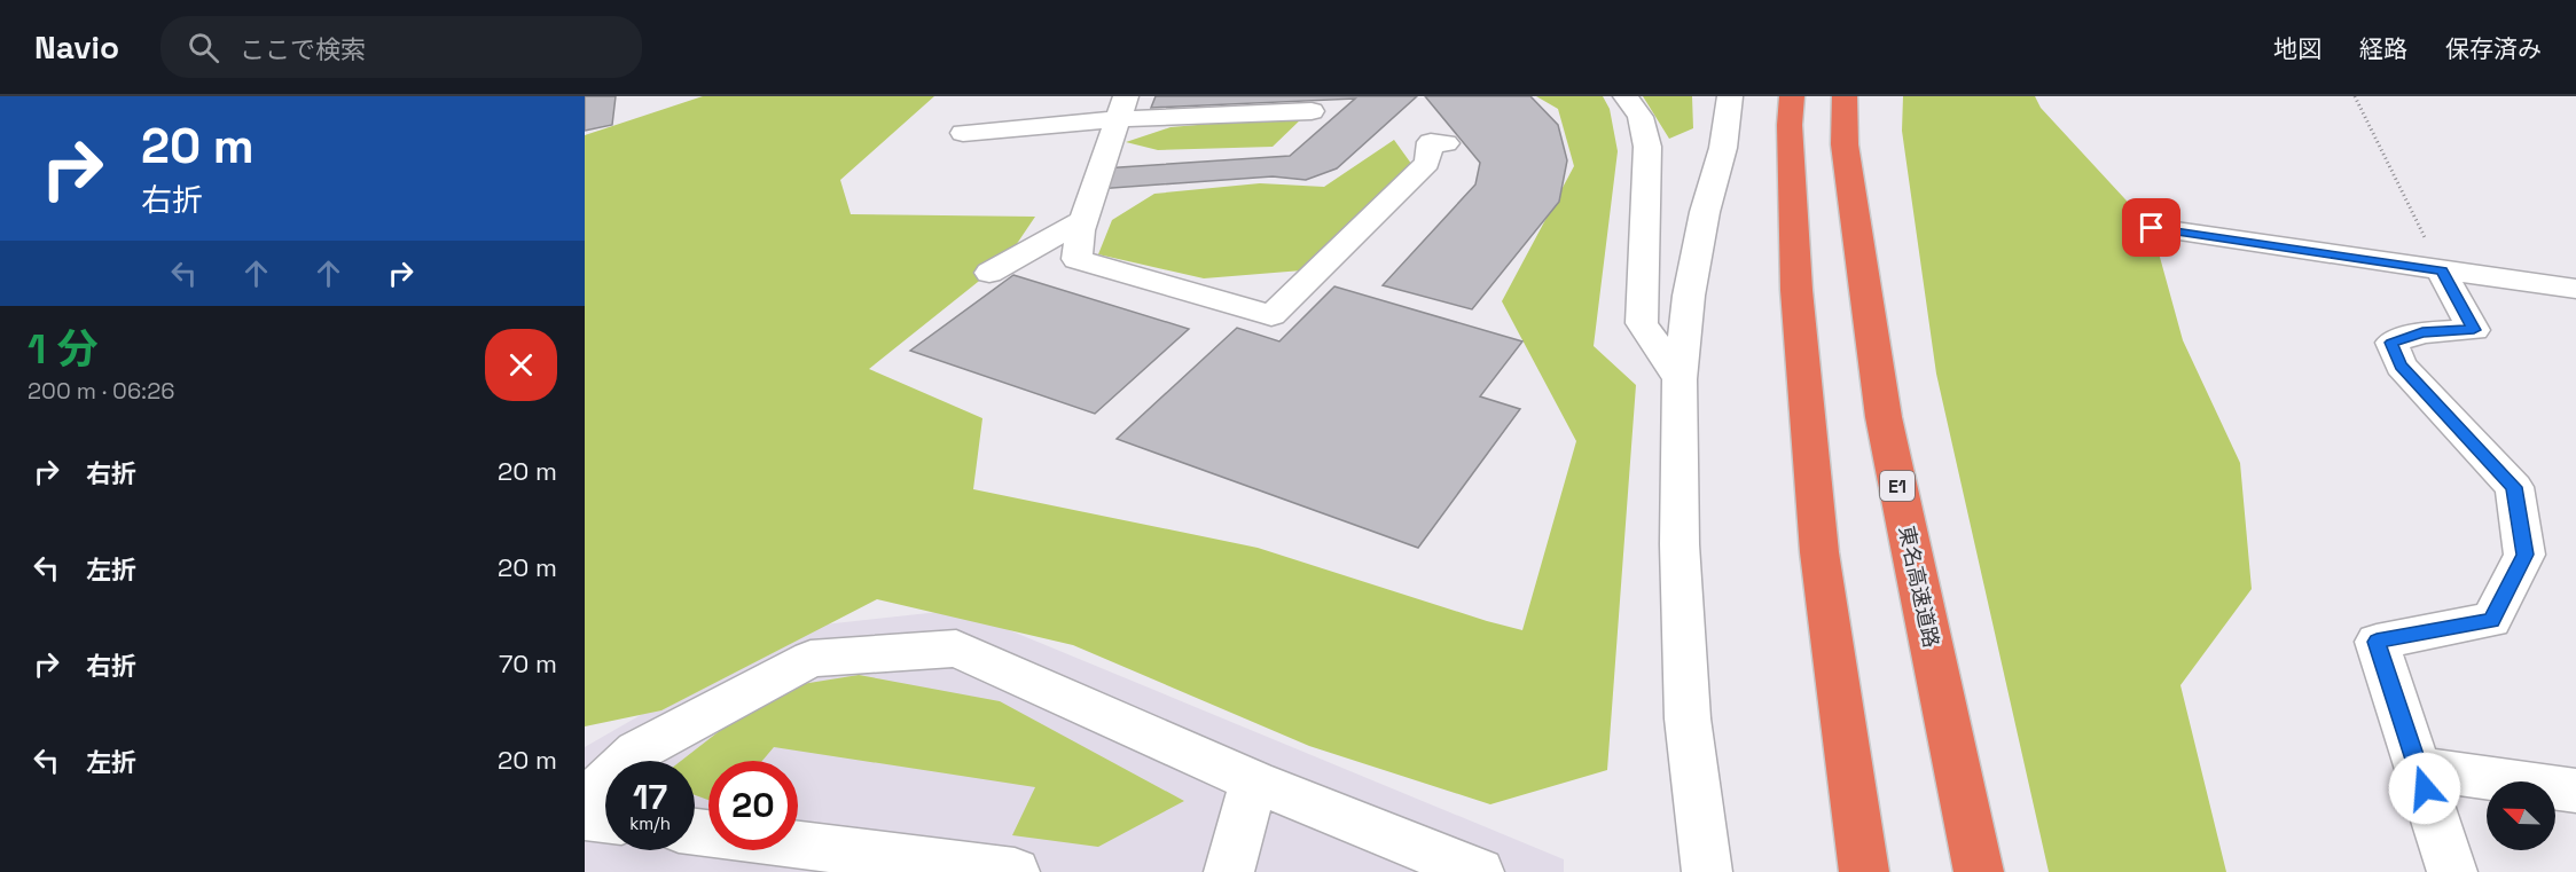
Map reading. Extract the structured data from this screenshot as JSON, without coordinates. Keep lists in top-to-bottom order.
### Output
{
  "streets": {
    "highway": ["E1", "東名高速道路"]
  },
  "north": "top left",
  "page": {
    "header": "Navio",
    "search": "ここで検索",
    "nav": ["地図", "経路", "保存済み"],
    "turn": ["20 m", "右折"],
    "heading": ["1 分", "200 m · 06:26"],
    "list": [
      {
        "name": "右折",
        "value": "20 m"
      },
      {
        "name": "左折",
        "value": "20 m"
      },
      {
        "name": "右折",
        "value": "70 m"
      },
      {
        "name": "左折",
        "value": "20 m"
      }
    ],
    "speed": "17 km/h",
    "limit": "20"
  }
}
